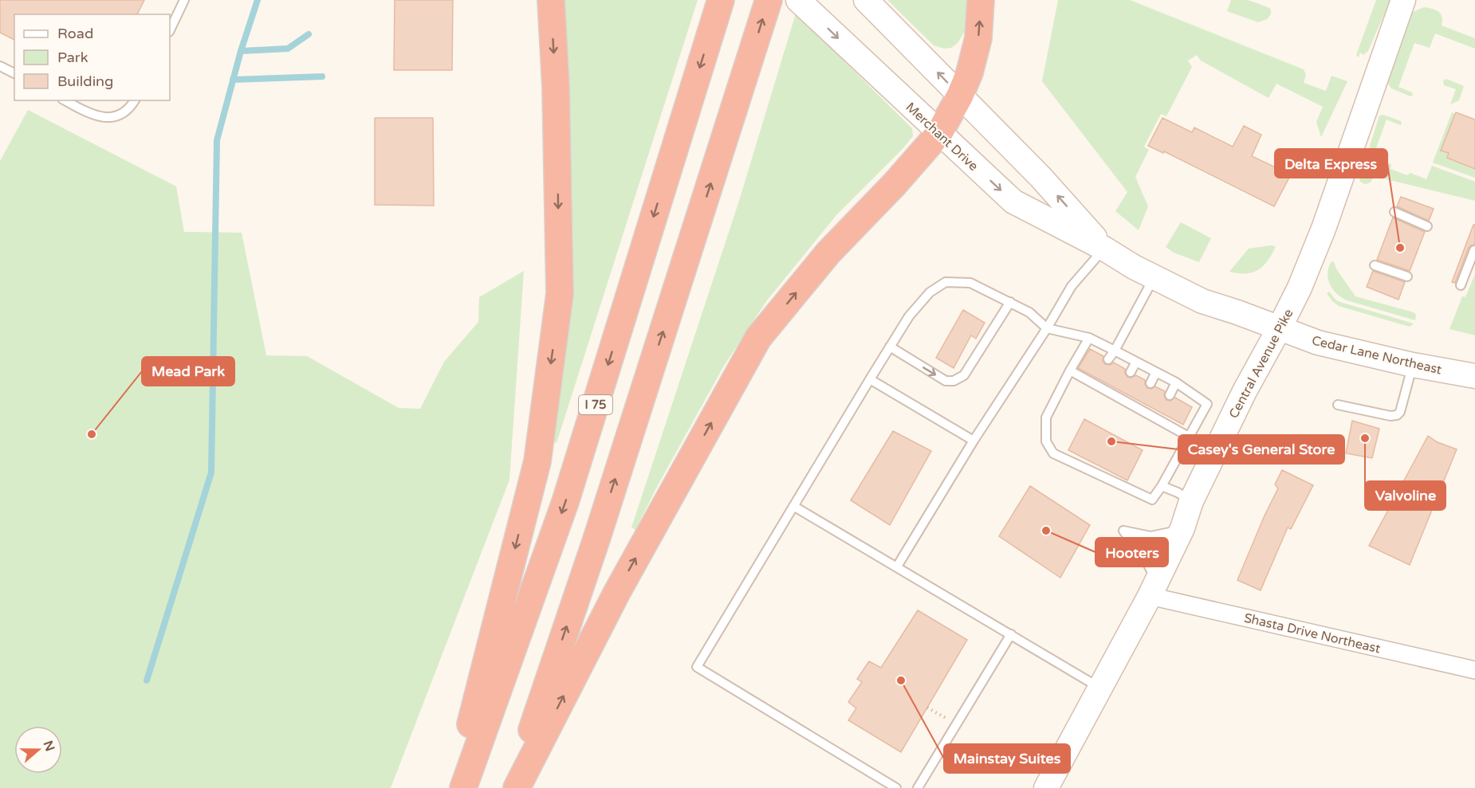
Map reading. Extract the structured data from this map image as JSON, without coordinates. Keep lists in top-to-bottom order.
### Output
{
  "streets": {
    "highway": ["I 75"],
    "main road": ["Merchant Drive", "Cedar Lane Northeast", "Central Avenue Pike"],
    "street": ["Shasta Drive Northeast"]
  },
  "crossings": [
    ["Merchant Drive", "Cedar Lane Northeast"],
    ["Merchant Drive", "Central Avenue Pike"],
    ["Cedar Lane Northeast", "Central Avenue Pike"],
    ["Central Avenue Pike", "Shasta Drive Northeast"]
  ],
  "places": [
    "Delta Express",
    "Mead Park",
    "Valvoline",
    "Casey's General Store",
    "Hooters",
    "Mainstay Suites"
  ],
  "legend": ["Road", "Park", "Building"],
  "north": "right"
}
